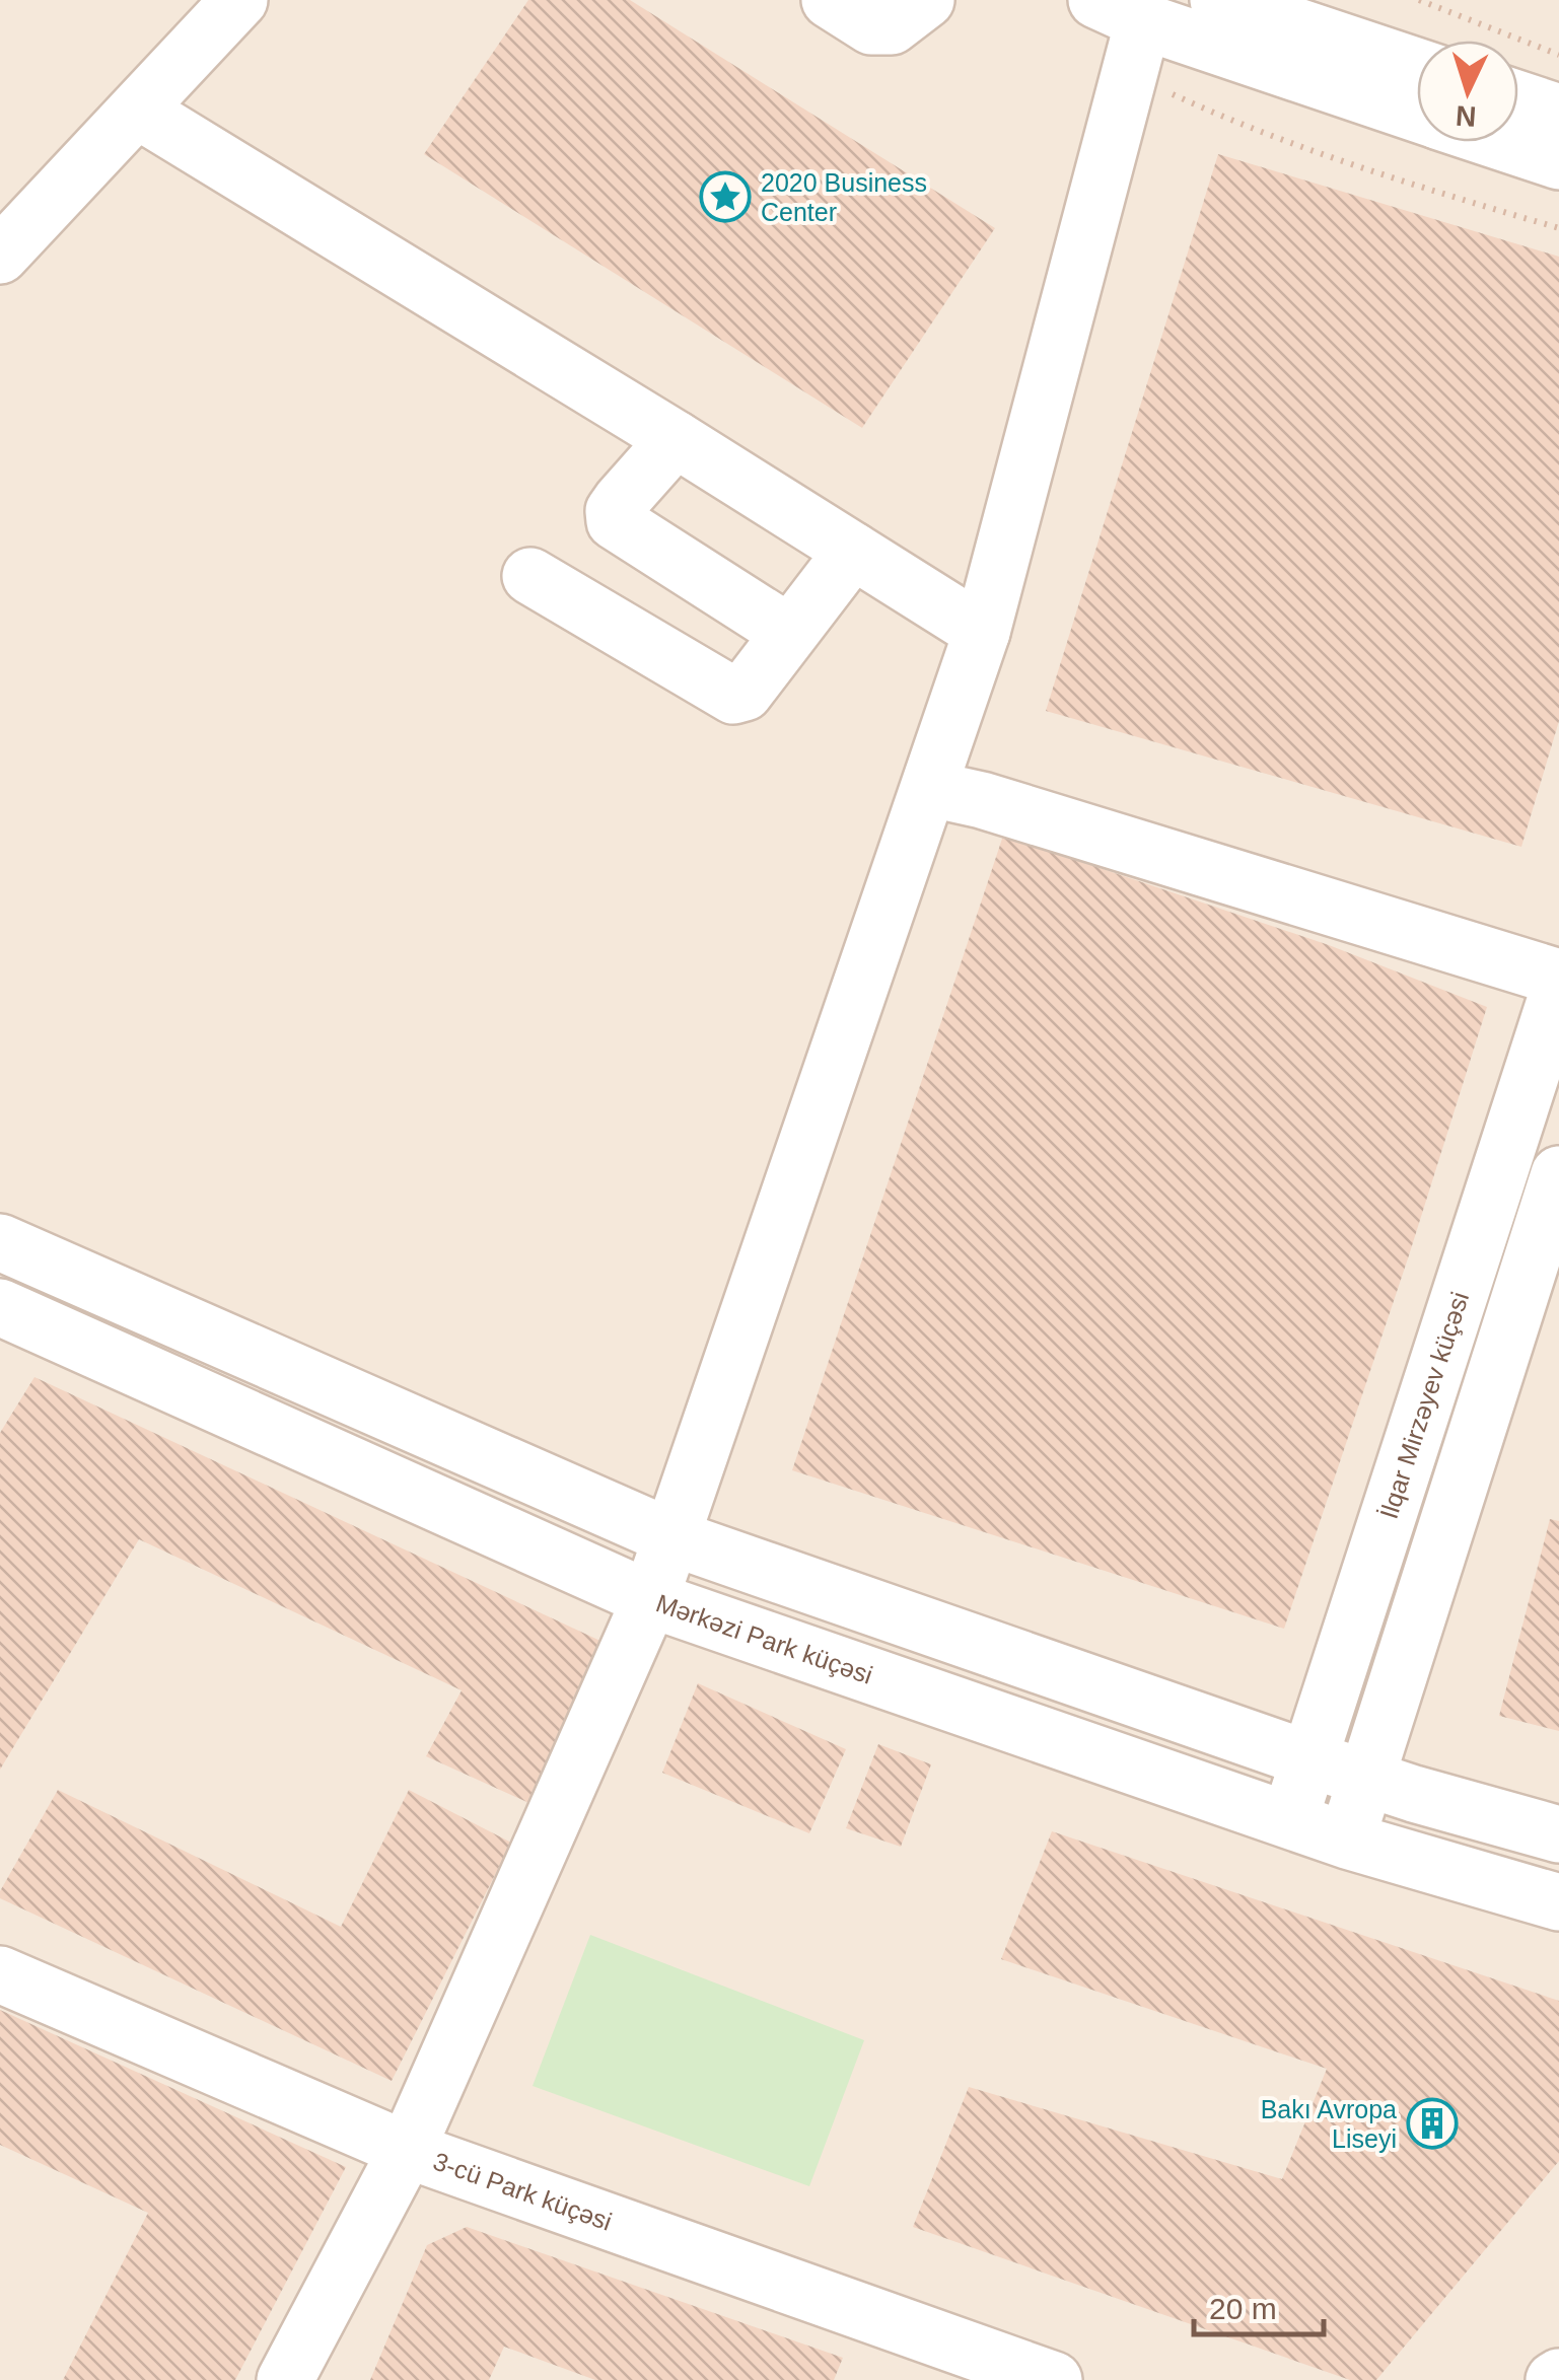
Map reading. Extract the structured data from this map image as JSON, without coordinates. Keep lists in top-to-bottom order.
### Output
{
  "streets": {
    "street": ["İlqar Mirzəyev küçəsi", "Mərkəzi Park küçəsi", "3-cü Park küçəsi"]
  },
  "crossings": [
    ["İlqar Mirzəyev küçəsi", "Mərkəzi Park küçəsi"]
  ],
  "places": {
    "place": ["2020 Business Center"],
    "building": ["Bakı Avropa Liseyi"]
  },
  "scale_bar": "20 m",
  "north": "bottom"
}
